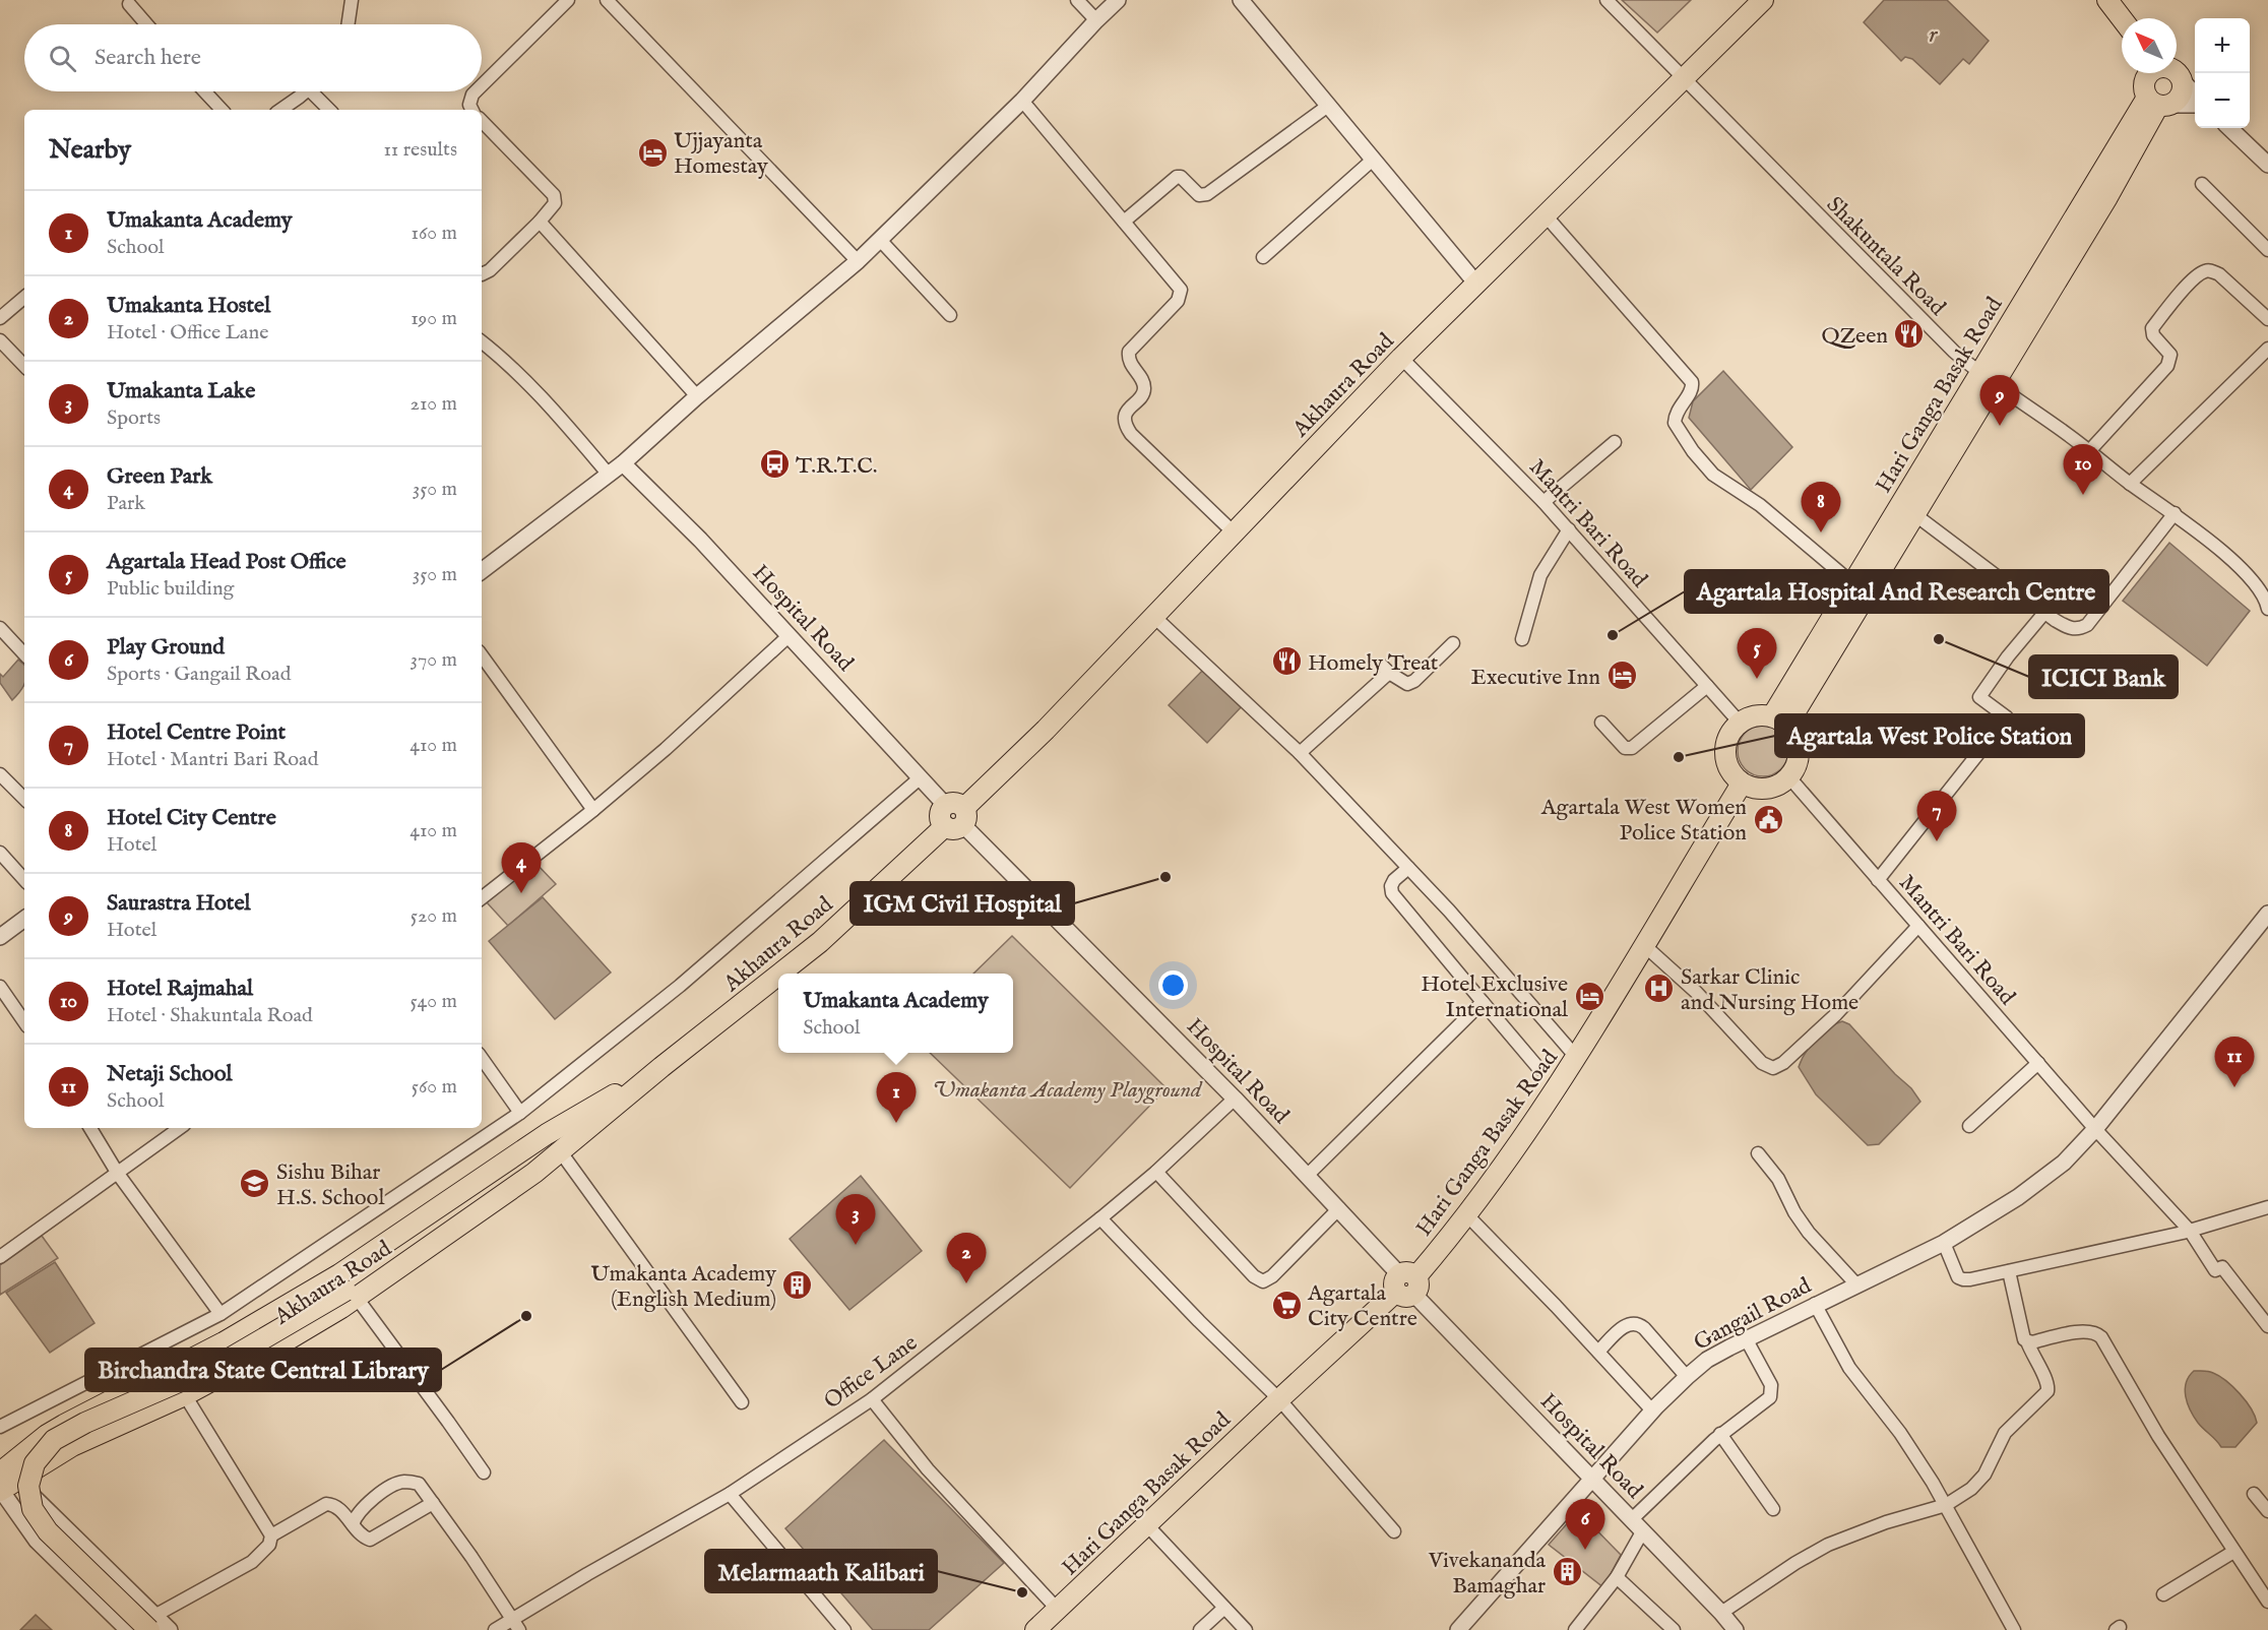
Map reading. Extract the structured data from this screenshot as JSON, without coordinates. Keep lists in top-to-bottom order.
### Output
{
  "streets": {
    "main road": ["Akhaura Road", "Hari Ganga Basak Road"],
    "street": [
      "Shakuntala Road",
      "Mantri Bari Road",
      "Hospital Road",
      "Gangail Road",
      "Office Lane"
    ]
  },
  "crossings": [
    ["Shakuntala Road", "Akhaura Road"],
    ["Shakuntala Road", "Hari Ganga Basak Road"],
    ["Akhaura Road", "Mantri Bari Road"],
    ["Akhaura Road", "Hospital Road"],
    ["Hari Ganga Basak Road", "Mantri Bari Road"],
    ["Hari Ganga Basak Road", "Hospital Road"],
    ["Mantri Bari Road", "Gangail Road"],
    ["Hospital Road", "Gangail Road"],
    ["Hospital Road", "Office Lane"]
  ],
  "water": ["r"],
  "parks": ["Umakanta Academy Playground"],
  "places": {
    "hotel": ["Ujjayanta Homestay", "Executive Inn", "Hotel Exclusive International"],
    "restaurant": ["QZeen", "Homely Treat"],
    "bus stop": ["T.R.T.C."],
    "other": [
      "Agartala Hospital And Research Centre",
      "ICICI Bank",
      "Agartala West Police Station",
      "IGM Civil Hospital",
      "Birchandra State Central Library",
      "Melarmaath Kalibari"
    ],
    "public building": ["Agartala West Women Police Station"],
    "hospital": ["Sarkar Clinic and Nursing Home"],
    "school or university": ["Sishu Bihar H.S. School"],
    "building": ["Umakanta Academy (English Medium)", "Vivekananda Bamaghar"],
    "supermarket": ["Agartala City Centre"]
  },
  "north": "top left",
  "page": {
    "map_buttons": ["+", "−"],
    "search": "Search here",
    "heading": ["Nearby", "11 results"],
    "list": [
      {
        "mark": "1",
        "name": "Umakanta Academy",
        "note": "School",
        "value": "160 m"
      },
      {
        "mark": "2",
        "name": "Umakanta Hostel",
        "note": "Hotel · Office Lane",
        "value": "190 m"
      },
      {
        "mark": "3",
        "name": "Umakanta Lake",
        "note": "Sports",
        "value": "210 m"
      },
      {
        "mark": "4",
        "name": "Green Park",
        "note": "Park",
        "value": "350 m"
      },
      {
        "mark": "5",
        "name": "Agartala Head Post Office",
        "note": "Public building",
        "value": "350 m"
      },
      {
        "mark": "6",
        "name": "Play Ground",
        "note": "Sports · Gangail Road",
        "value": "370 m"
      },
      {
        "mark": "7",
        "name": "Hotel Centre Point",
        "note": "Hotel · Mantri Bari Road",
        "value": "410 m"
      },
      {
        "mark": "8",
        "name": "Hotel City Centre",
        "note": "Hotel",
        "value": "410 m"
      },
      {
        "mark": "9",
        "name": "Saurastra Hotel",
        "note": "Hotel",
        "value": "520 m"
      },
      {
        "mark": "10",
        "name": "Hotel Rajmahal",
        "note": "Hotel · Shakuntala Road",
        "value": "540 m"
      },
      {
        "mark": "11",
        "name": "Netaji School",
        "note": "School",
        "value": "560 m"
      }
    ],
    "pins": [
      "9",
      "10",
      "8",
      "5",
      "7",
      "4",
      "11",
      "1",
      "3",
      "2",
      "6"
    ],
    "popup": ["Umakanta Academy", "School"]
  }
}
